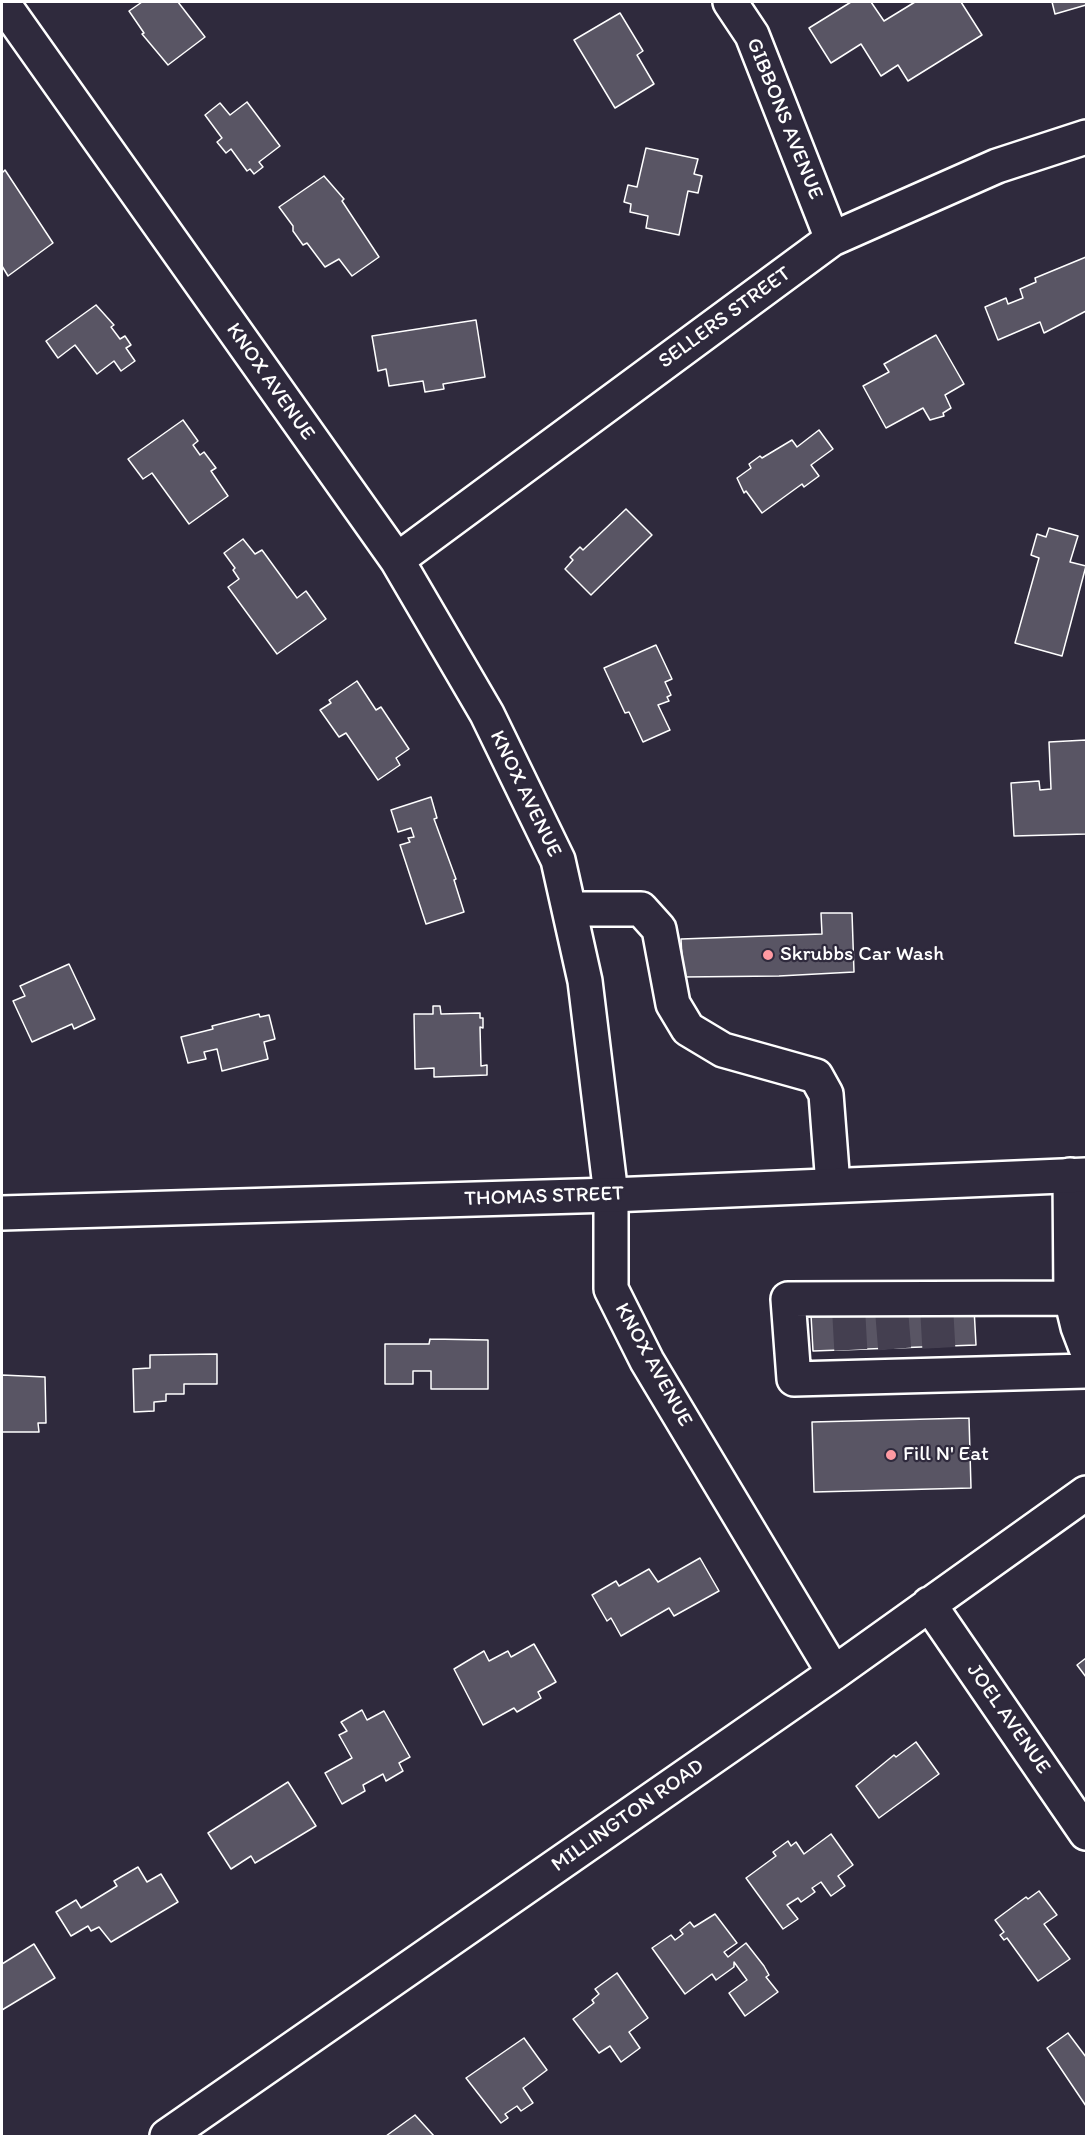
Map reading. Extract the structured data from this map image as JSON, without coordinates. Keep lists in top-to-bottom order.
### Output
{
  "streets": {
    "main road": [
      "GIBBONS AVENUE",
      "SELLERS STREET",
      "KNOX AVENUE",
      "THOMAS STREET",
      "JOEL AVENUE",
      "MILLINGTON ROAD"
    ]
  },
  "crossings": [
    ["GIBBONS AVENUE", "SELLERS STREET"],
    ["SELLERS STREET", "KNOX AVENUE"],
    ["KNOX AVENUE", "THOMAS STREET"],
    ["KNOX AVENUE", "MILLINGTON ROAD"],
    ["JOEL AVENUE", "MILLINGTON ROAD"]
  ],
  "places": ["Skrubbs Car Wash", "Fill N' Eat"]
}
